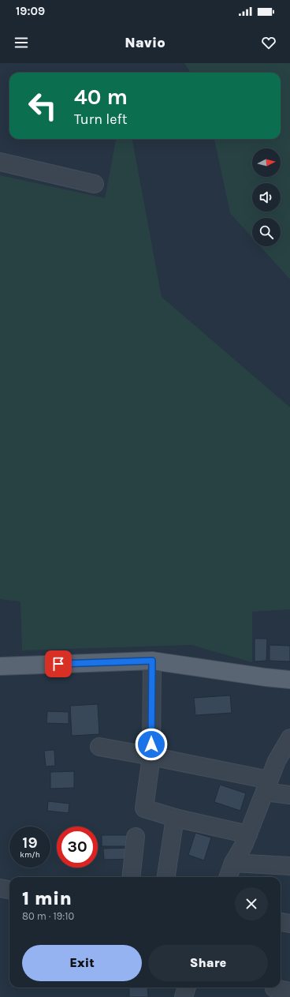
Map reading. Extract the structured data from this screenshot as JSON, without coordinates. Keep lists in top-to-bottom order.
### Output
{
  "north": "right",
  "page": {
    "status": "19:09",
    "header": "Navio",
    "turn": ["40 m", "Turn left"],
    "speed": "19 km/h",
    "limit": "30",
    "heading": ["1 min", "80 m · 19:10"],
    "buttons": ["Exit", "Share"]
  }
}
